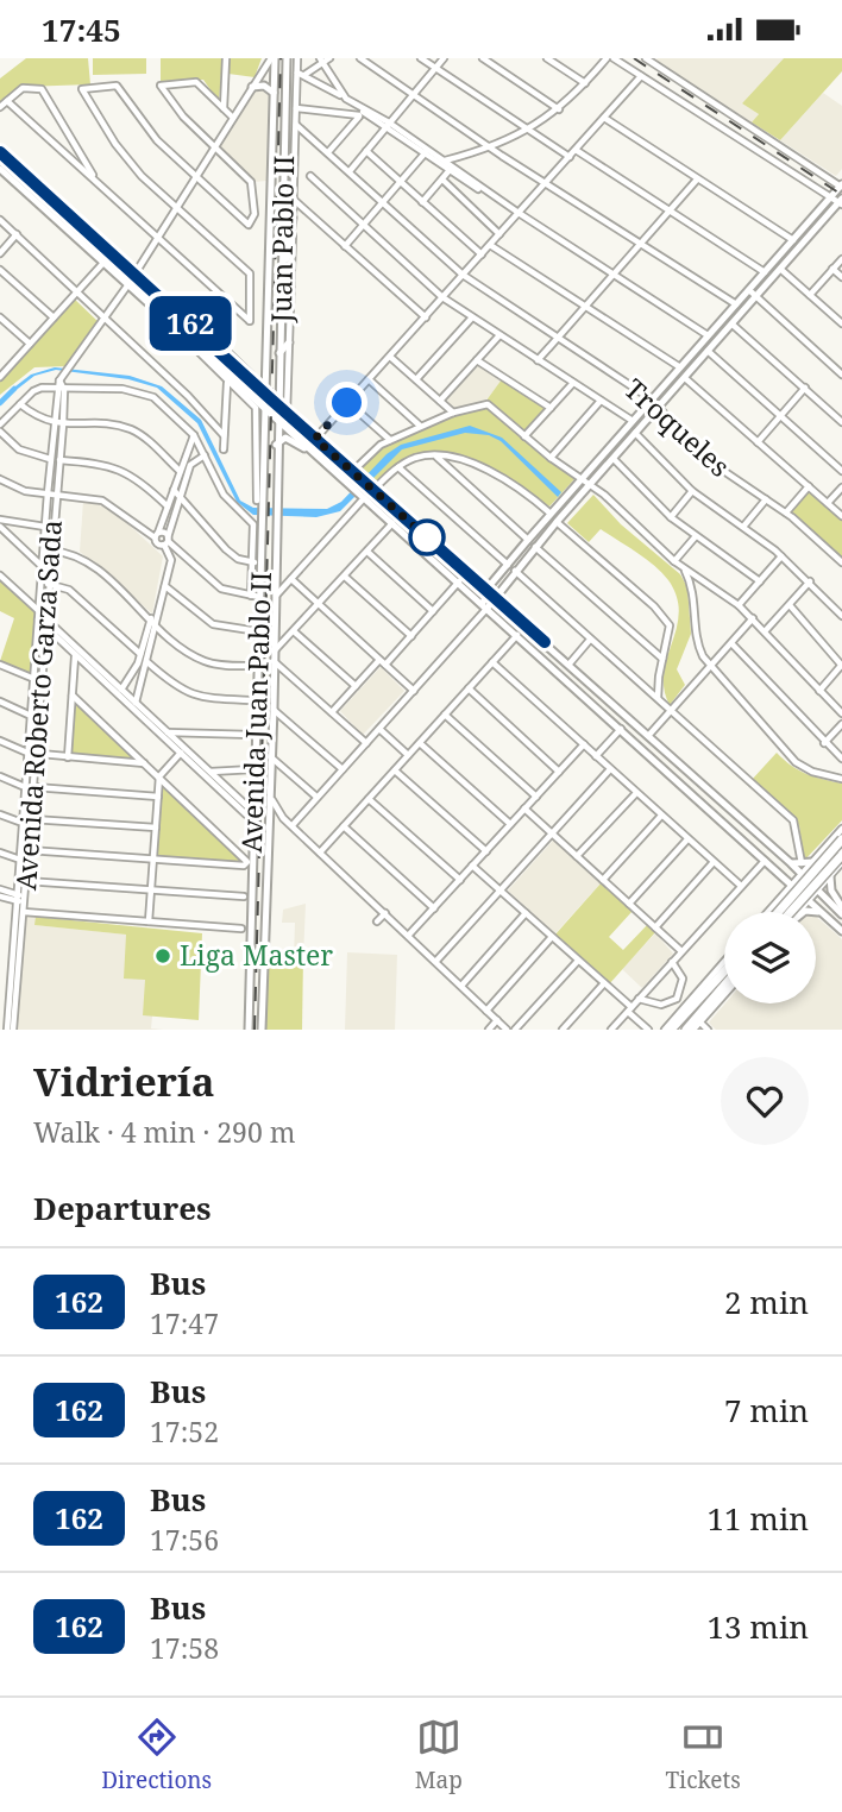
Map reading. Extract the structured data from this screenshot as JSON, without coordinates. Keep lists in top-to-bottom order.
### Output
{
  "streets": {
    "main road": ["Juan Pablo II", "Avenida Juan Pablo II"],
    "street": ["Troqueles", "Avenida Roberto Garza Sada"]
  },
  "crossings": [
    ["Juan Pablo II", "Avenida Roberto Garza Sada"],
    ["Juan Pablo II", "Avenida Juan Pablo II"]
  ],
  "places": ["Liga Master"],
  "lines": ["bus line 162"],
  "page": {
    "status": "17:45",
    "on_map": "162",
    "heading": [
      ["Vidriería", "Walk · 4 min · 290 m"],
      "Departures"
    ],
    "list": [
      {
        "mark": "162",
        "name": "Bus",
        "note": "17:47",
        "value": "2 min"
      },
      {
        "mark": "162",
        "name": "Bus",
        "note": "17:52",
        "value": "7 min"
      },
      {
        "mark": "162",
        "name": "Bus",
        "note": "17:56",
        "value": "11 min"
      },
      {
        "mark": "162",
        "name": "Bus",
        "note": "17:58",
        "value": "13 min"
      }
    ],
    "tabs": ["Directions", "Map", "Tickets"]
  }
}
